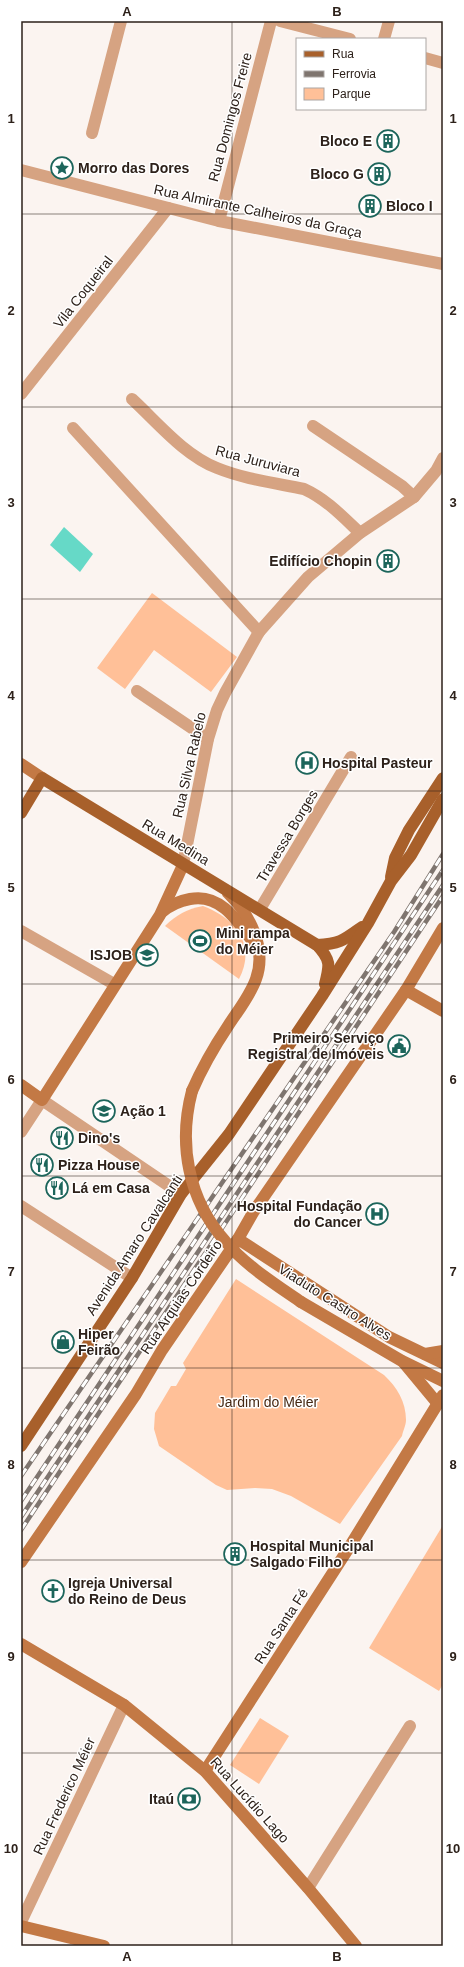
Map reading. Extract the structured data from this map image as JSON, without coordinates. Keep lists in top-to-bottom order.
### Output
{
  "streets": {
    "main road": ["Rua Medina", "Avenida Amaro Cavalcanti"],
    "street": [
      "Rua Domingos Freire",
      "Rua Almirante Calheiros da Graça",
      "Vila Coqueiral",
      "Rua Juruviara",
      "Rua Silva Rabelo",
      "Travessa Borges",
      "Rua Arquias Cordeiro",
      "Viaduto Castro Alves",
      "Rua Santa Fé",
      "Rua Frederico Méier",
      "Rua Lucídio Lago"
    ]
  },
  "crossings": [
    ["Rua Domingos Freire", "Rua Almirante Calheiros da Graça"],
    ["Rua Almirante Calheiros da Graça", "Vila Coqueiral"],
    ["Rua Juruviara", "Rua Silva Rabelo"],
    ["Rua Silva Rabelo", "Rua Medina"],
    ["Travessa Borges", "Rua Medina"],
    ["Rua Medina", "Avenida Amaro Cavalcanti"],
    ["Rua Medina", "Viaduto Castro Alves"],
    ["Viaduto Castro Alves", "Rua Santa Fé"],
    ["Rua Santa Fé", "Rua Lucídio Lago"],
    ["Rua Frederico Méier", "Rua Lucídio Lago"]
  ],
  "parks": ["Jardim do Méier"],
  "places": {
    "building": [
      "Bloco E",
      "Bloco G",
      "Bloco I",
      "Edifício Chopin",
      "Hospital Municipal Salgado Filho"
    ],
    "place": ["Morro das Dores"],
    "hospital": ["Hospital Pasteur", "Hospital Fundação do Cancer"],
    "sports": ["Mini rampa do Méier"],
    "school or university": ["ISJOB", "Ação 1"],
    "public building": ["Primeiro Serviço Registral de Imóveis"],
    "restaurant": ["Dino's", "Pizza House", "Lá em Casa"],
    "shop": ["Hiper Feirão"],
    "church": ["Igreja Universal do Reino de Deus"],
    "bank": ["Itaú"]
  },
  "legend": ["Rua", "Ferrovia", "Parque"],
  "grid": {
    "columns": ["A", "B"],
    "rows": [
      "1",
      "2",
      "3",
      "4",
      "5",
      "6",
      "7",
      "8",
      "9",
      "10"
    ]
  }
}
